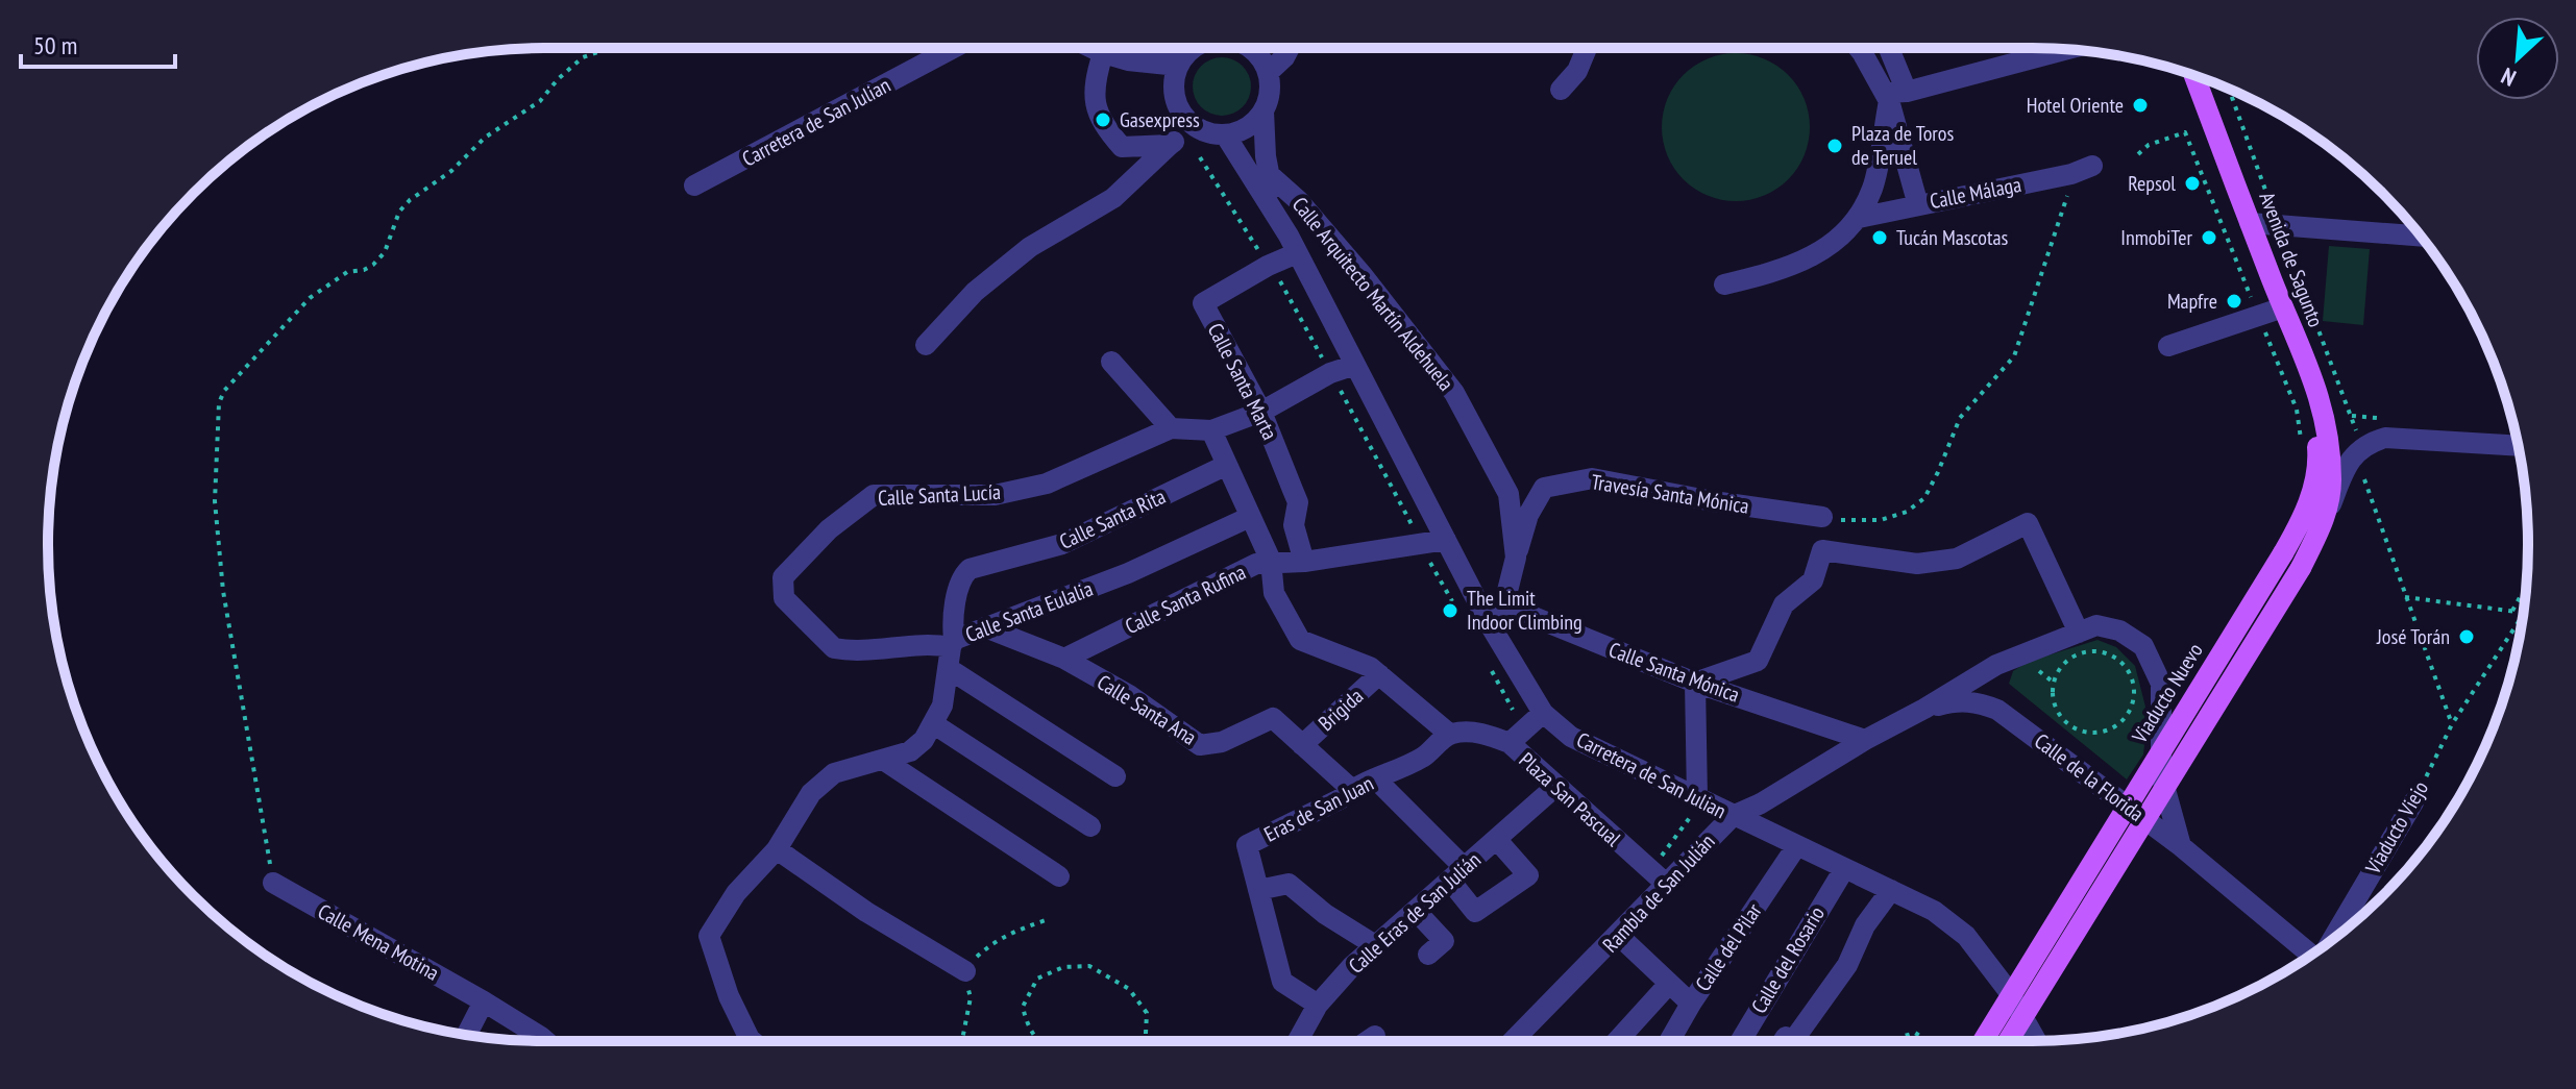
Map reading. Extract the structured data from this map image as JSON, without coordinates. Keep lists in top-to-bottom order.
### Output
{
  "streets": {
    "main road": ["Avenida de Sagunto", "Viaducto Nuevo"],
    "street": [
      "Carretera de San Julian",
      "Calle Málaga",
      "Calle Arquitecto Martín Aldehuela",
      "Calle Santa Marta",
      "Travesía Santa Mónica",
      "Calle Santa Lucía",
      "Calle Santa Rita",
      "Calle Santa Rufina",
      "Calle Santa Eulalia",
      "Calle Santa Mónica",
      "Calle Santa Ana",
      "Brigida",
      "Calle de la Florida",
      "Plaza San Pascual",
      "Eras de San Juan",
      "Viaducto Viejo",
      "Rambla de San Julián",
      "Calle Eras de San Julián",
      "Calle Mena Motina",
      "Calle del Pilar",
      "Calle del Rosario"
    ]
  },
  "crossings": [
    ["Carretera de San Julian", "Calle Arquitecto Martín Aldehuela"],
    ["Carretera de San Julian", "Calle Santa Marta"],
    ["Carretera de San Julian", "Calle Santa Rufina"],
    ["Carretera de San Julian", "Plaza San Pascual"],
    ["Carretera de San Julian", "Rambla de San Julián"],
    ["Carretera de San Julian", "Calle del Pilar"],
    ["Carretera de San Julian", "Calle del Rosario"],
    ["Avenida de Sagunto", "Viaducto Nuevo"],
    ["Calle Arquitecto Martín Aldehuela", "Travesía Santa Mónica"],
    ["Calle Arquitecto Martín Aldehuela", "Calle Santa Mónica"],
    ["Calle Santa Marta", "Calle Santa Rufina"],
    ["Calle Santa Lucía", "Calle Santa Eulalia"],
    ["Calle Santa Rita", "Calle Santa Eulalia"],
    ["Calle Santa Rufina", "Calle Santa Ana"],
    ["Calle Santa Mónica", "Rambla de San Julián"],
    ["Calle Santa Ana", "Brigida"],
    ["Calle Santa Ana", "Eras de San Juan"],
    ["Calle de la Florida", "Rambla de San Julián"],
    ["Plaza San Pascual", "Rambla de San Julián"],
    ["Plaza San Pascual", "Calle Eras de San Julián"],
    ["Eras de San Juan", "Calle Eras de San Julián"]
  ],
  "places": [
    "Hotel Oriente",
    "Gasexpress",
    "Plaza de Toros de Teruel",
    "Repsol",
    "Tucán Mascotas",
    "InmobiTer",
    "Mapfre",
    "The Limit Indoor Climbing",
    "José Torán"
  ],
  "scale_bar": "50 m",
  "north": "bottom left"
}
